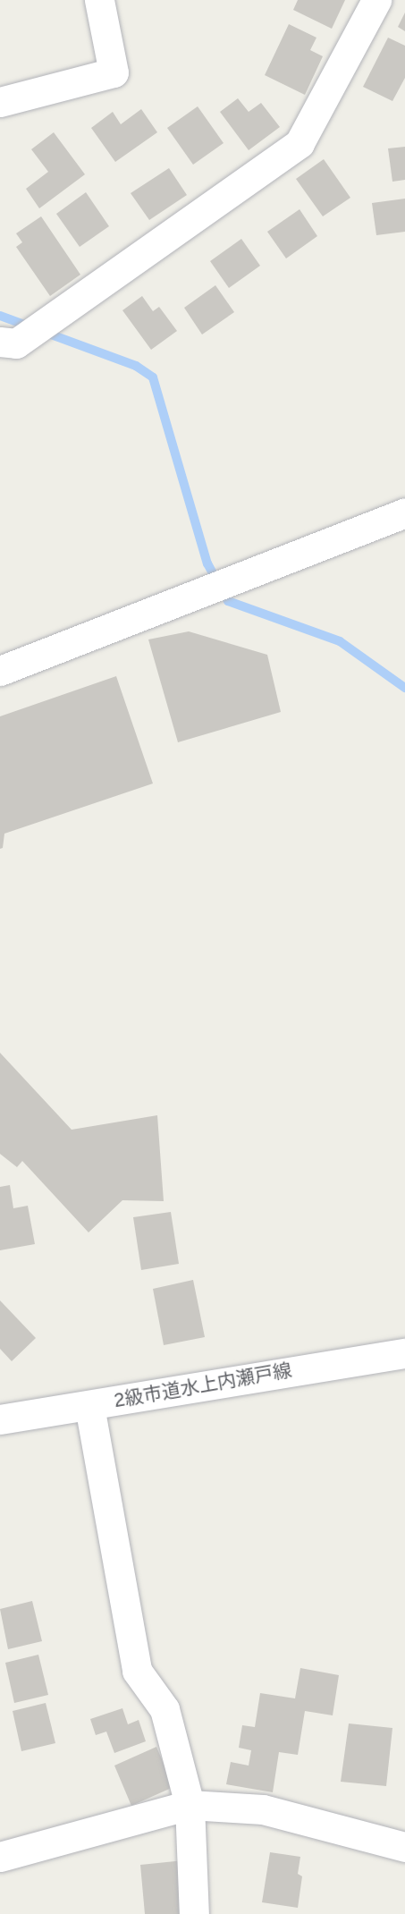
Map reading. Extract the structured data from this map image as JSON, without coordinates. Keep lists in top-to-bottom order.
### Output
{
  "streets": {
    "street": ["2級市道水上内瀬戸線"]
  }
}
